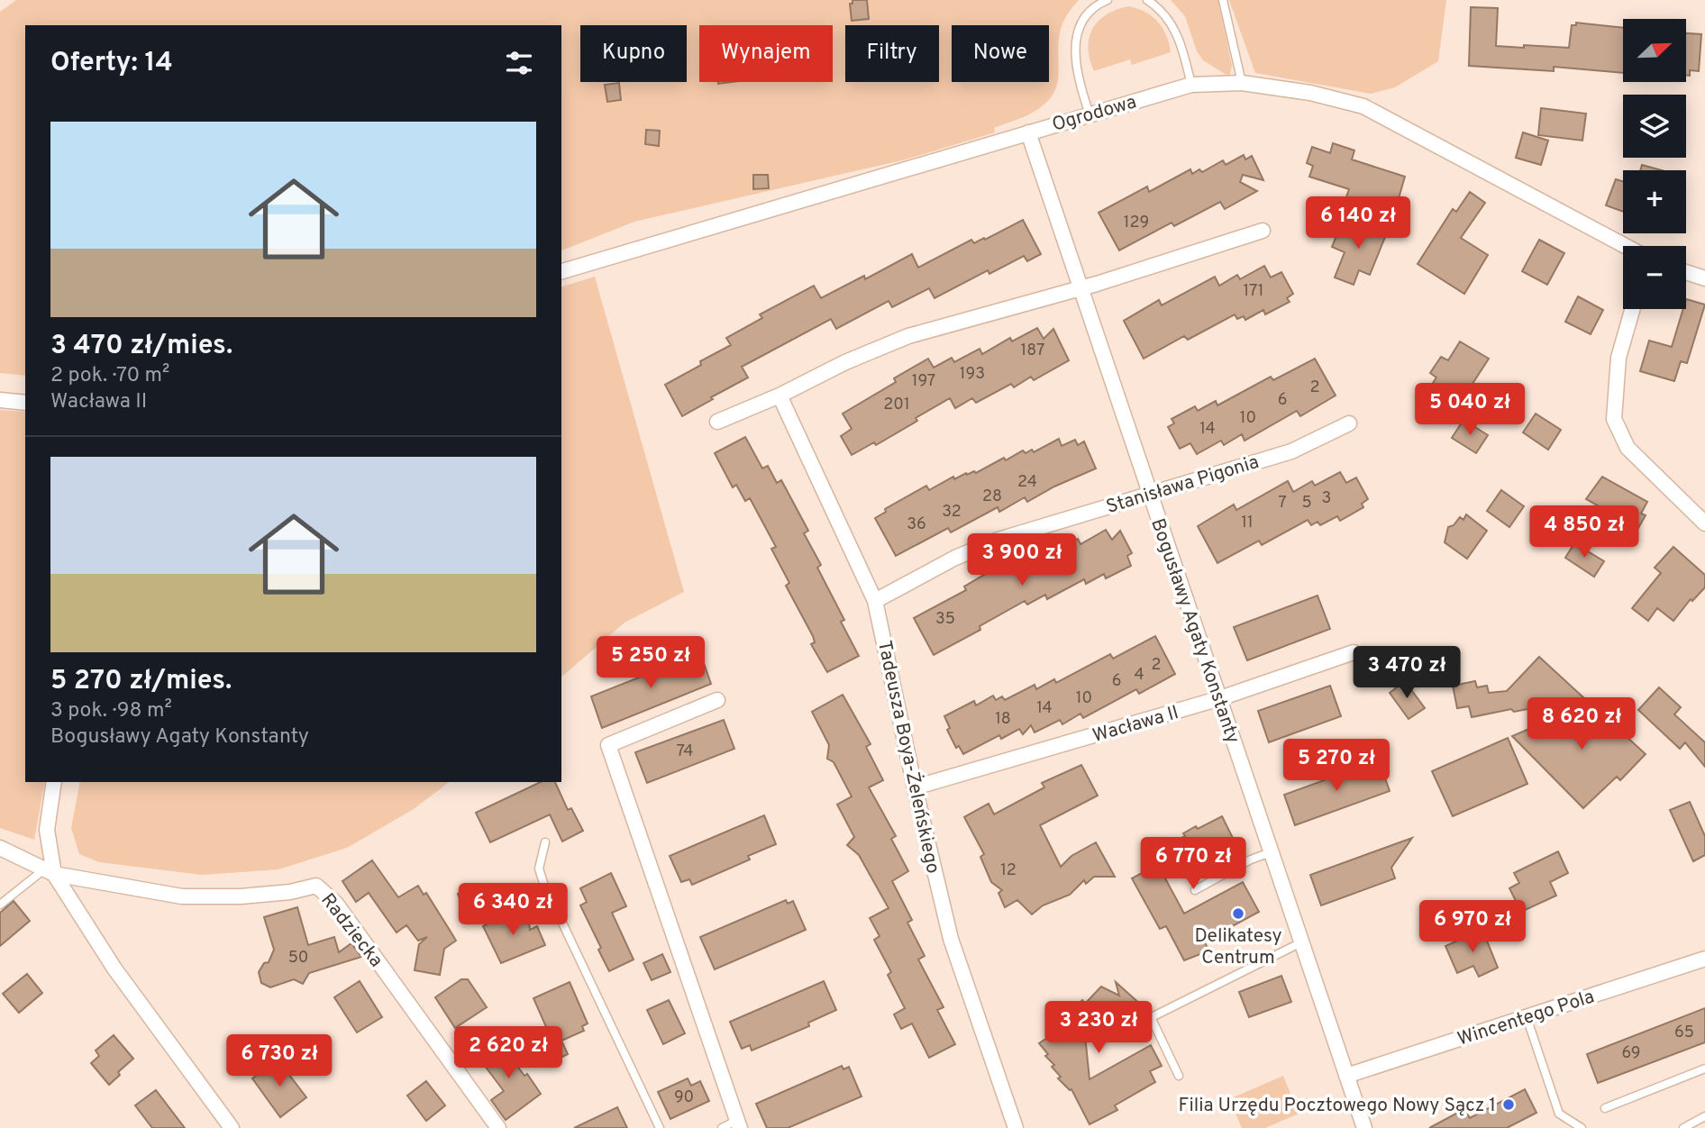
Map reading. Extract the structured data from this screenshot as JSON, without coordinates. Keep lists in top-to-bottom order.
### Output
{
  "streets": {
    "street": [
      "Ogrodowa",
      "Stanisława Pigonia",
      "Bogusławy Agaty Konstanty",
      "Wacława II",
      "Tadeusza Boya-Żeleńskiego",
      "Radziecka",
      "Wincentego Pola"
    ]
  },
  "crossings": [
    ["Ogrodowa", "Bogusławy Agaty Konstanty"],
    ["Stanisława Pigonia", "Bogusławy Agaty Konstanty"],
    ["Stanisława Pigonia", "Tadeusza Boya-Żeleńskiego"],
    ["Bogusławy Agaty Konstanty", "Wacława II"],
    ["Bogusławy Agaty Konstanty", "Wincentego Pola"],
    ["Wacława II", "Tadeusza Boya-Żeleńskiego"]
  ],
  "places": ["Delikatesy Centrum", "Filia Urzędu Pocztowego Nowy Sącz 1"],
  "house_numbers": [
    "129",
    "171",
    "187",
    "193",
    "197",
    "2",
    "6",
    "201",
    "10",
    "14",
    "24",
    "28",
    "3",
    "7",
    "5",
    "32",
    "11",
    "36",
    "35",
    "2",
    "4",
    "6",
    "10",
    "14",
    "18",
    "74",
    "12",
    "50",
    "65",
    "69",
    "90"
  ],
  "north": "top right",
  "page": {
    "map_buttons": ["+", "−"],
    "chip": [
      "Kupno",
      "Wynajem",
      "Filtry",
      "Nowe"
    ],
    "heading": "Oferty: 14",
    "list": [
      {
        "name": "3 470 zł/mies.",
        "note": "2 pok. · 70 m² · Wacława II"
      },
      {
        "name": "5 270 zł/mies.",
        "note": "3 pok. · 98 m² · Bogusławy Agaty Konstanty"
      }
    ],
    "price": [
      "6 140 zł",
      "5 040 zł",
      "4 850 zł",
      "3 900 zł",
      "5 250 zł",
      "3 470 zł",
      "8 620 zł",
      "5 270 zł",
      "6 770 zł",
      "6 340 zł",
      "6 970 zł",
      "3 230 zł",
      "2 620 zł",
      "6 730 zł"
    ]
  }
}
